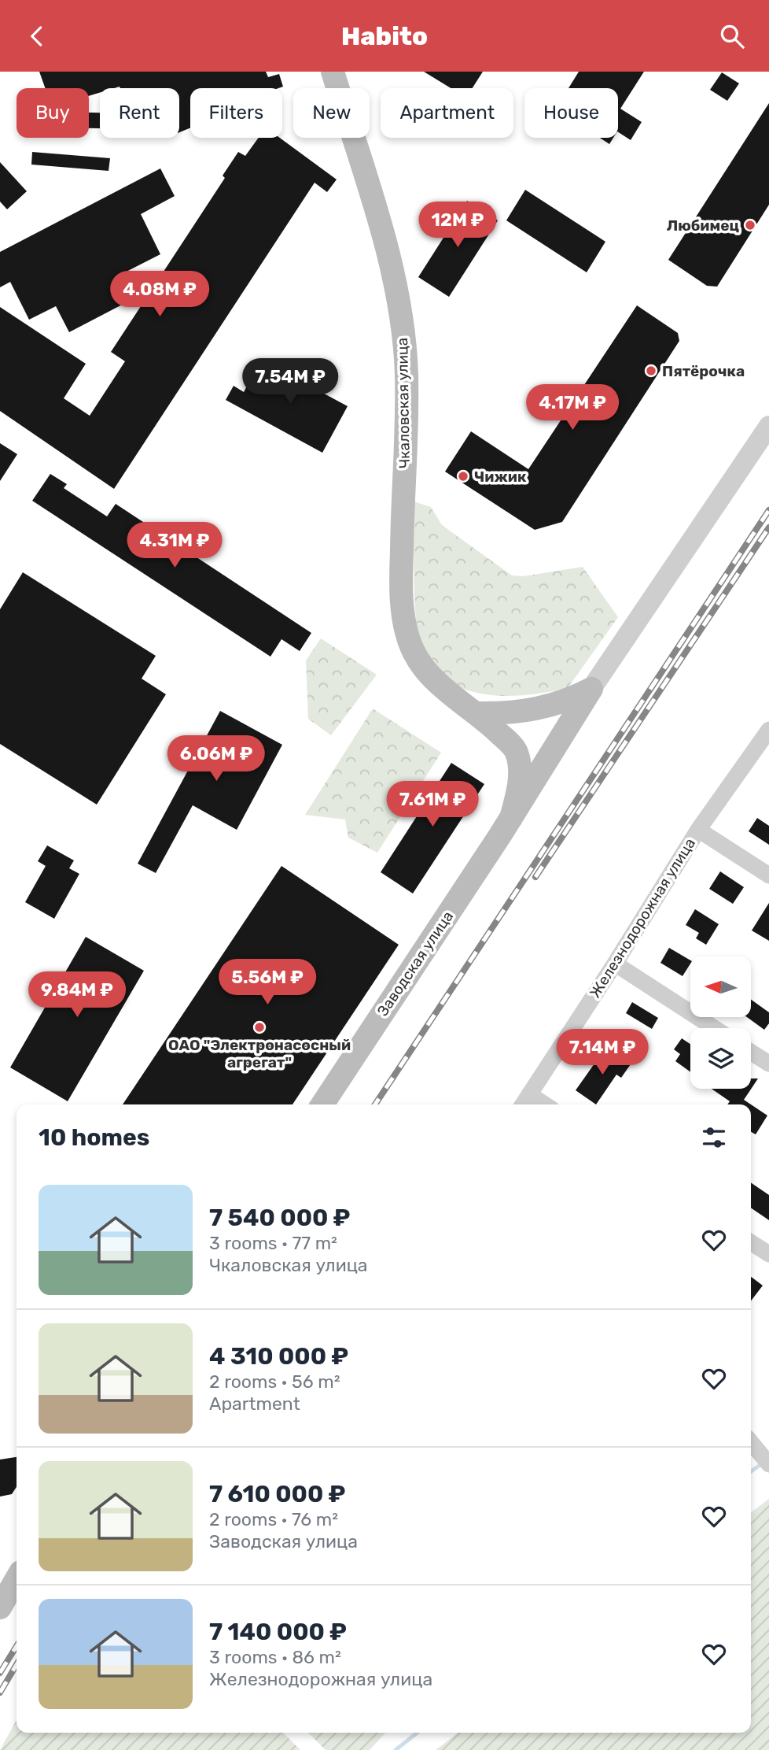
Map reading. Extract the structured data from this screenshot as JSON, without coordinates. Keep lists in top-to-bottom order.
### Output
{
  "streets": {
    "main road": ["Чкаловская улица", "Заводская улица"],
    "street": ["Железнодорожная улица"]
  },
  "crossings": [
    ["Чкаловская улица", "Заводская улица"]
  ],
  "places": [
    "Любимец",
    "Пятёрочка",
    "Чижик",
    "ОАО \"Электронасосный агрегат\""
  ],
  "north": "left",
  "page": {
    "header": "Habito",
    "chip": [
      "Buy",
      "Rent",
      "Filters",
      "New",
      "Apartment",
      "House"
    ],
    "price": [
      "12M ₽",
      "4.08M ₽",
      "7.54M ₽",
      "4.17M ₽",
      "4.31M ₽",
      "6.06M ₽",
      "7.61M ₽",
      "5.56M ₽",
      "9.84M ₽",
      "7.14M ₽"
    ],
    "heading": "10 homes",
    "list": [
      {
        "name": "7 540 000 ₽",
        "note": "3 rooms · 77 m² · Чкаловская улица"
      },
      {
        "name": "4 310 000 ₽",
        "note": "2 rooms · 56 m² · Apartment"
      },
      {
        "name": "7 610 000 ₽",
        "note": "2 rooms · 76 m² · Заводская улица"
      },
      {
        "name": "7 140 000 ₽",
        "note": "3 rooms · 86 m² · Железнодорожная улица"
      }
    ]
  }
}
